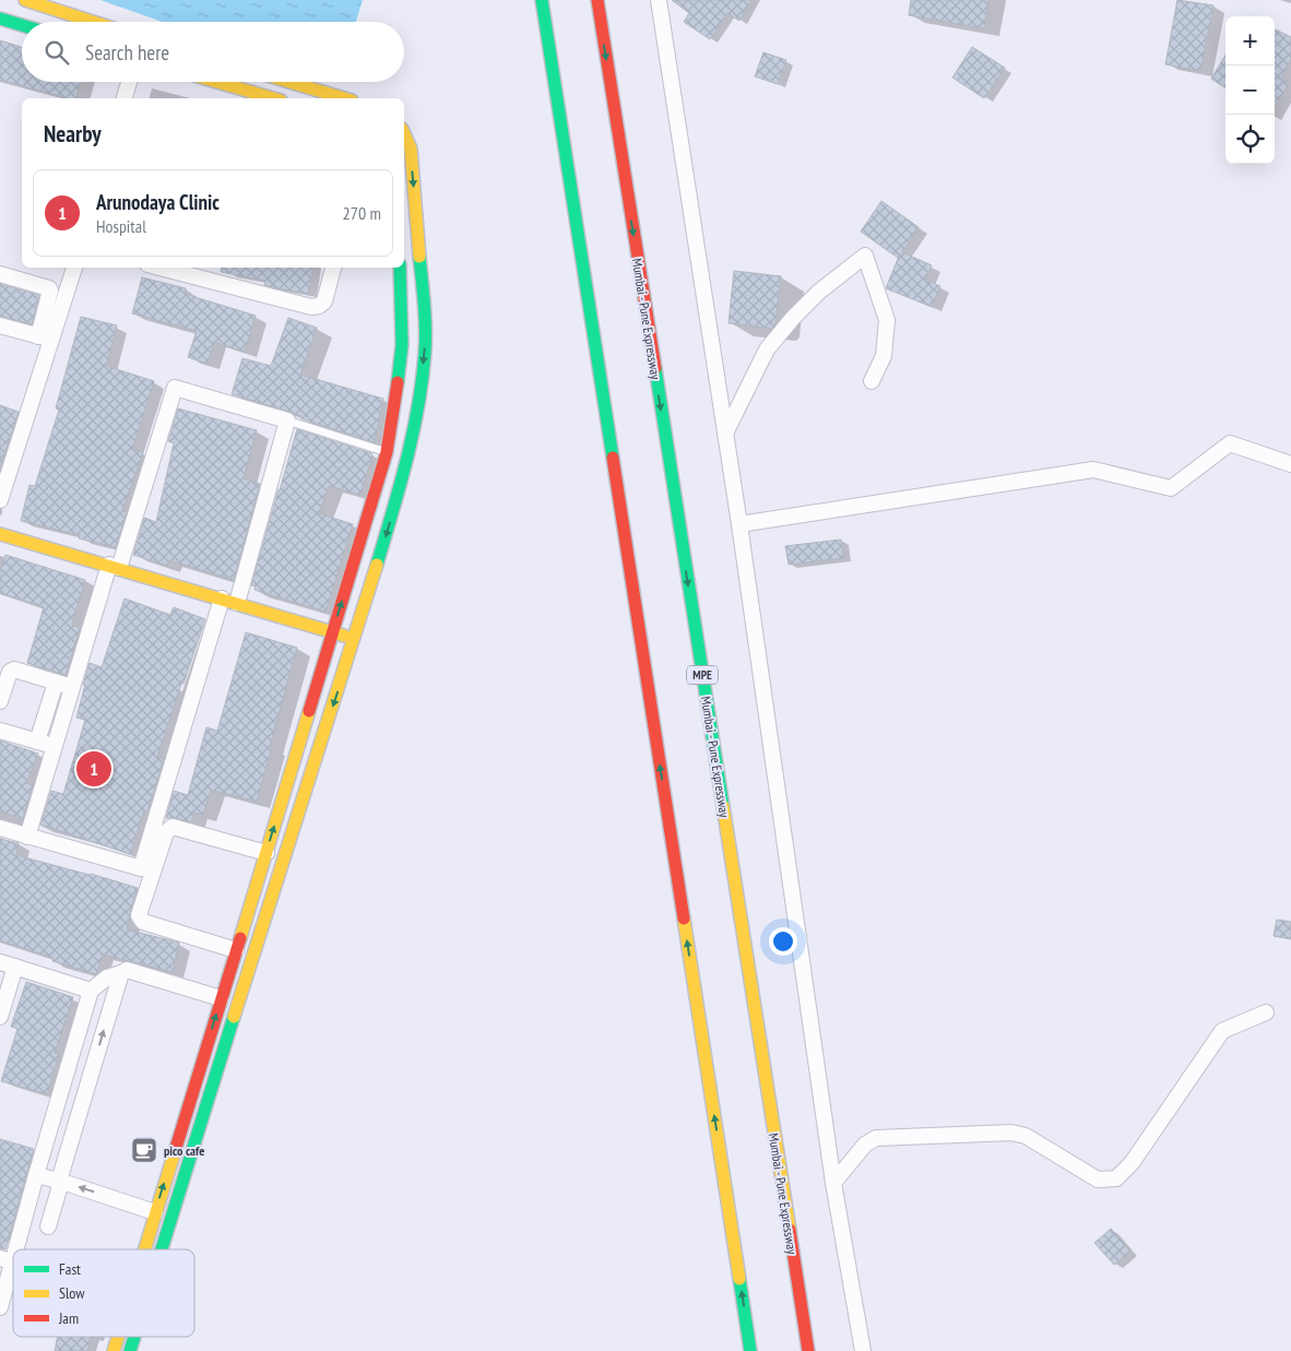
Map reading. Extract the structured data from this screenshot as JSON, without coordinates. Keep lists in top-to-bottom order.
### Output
{
  "streets": {
    "main road": ["Mumbai - Pune Expressway", "MPE"]
  },
  "places": {
    "cafe": ["pico cafe"]
  },
  "legend": ["Fast", "Slow", "Jam"],
  "page": {
    "map_buttons": ["+", "−"],
    "search": "Search here",
    "heading": "Nearby",
    "list": [
      {
        "mark": "1",
        "name": "Arunodaya Clinic",
        "note": "Hospital",
        "value": "270 m"
      }
    ],
    "pins": "1"
  }
}
